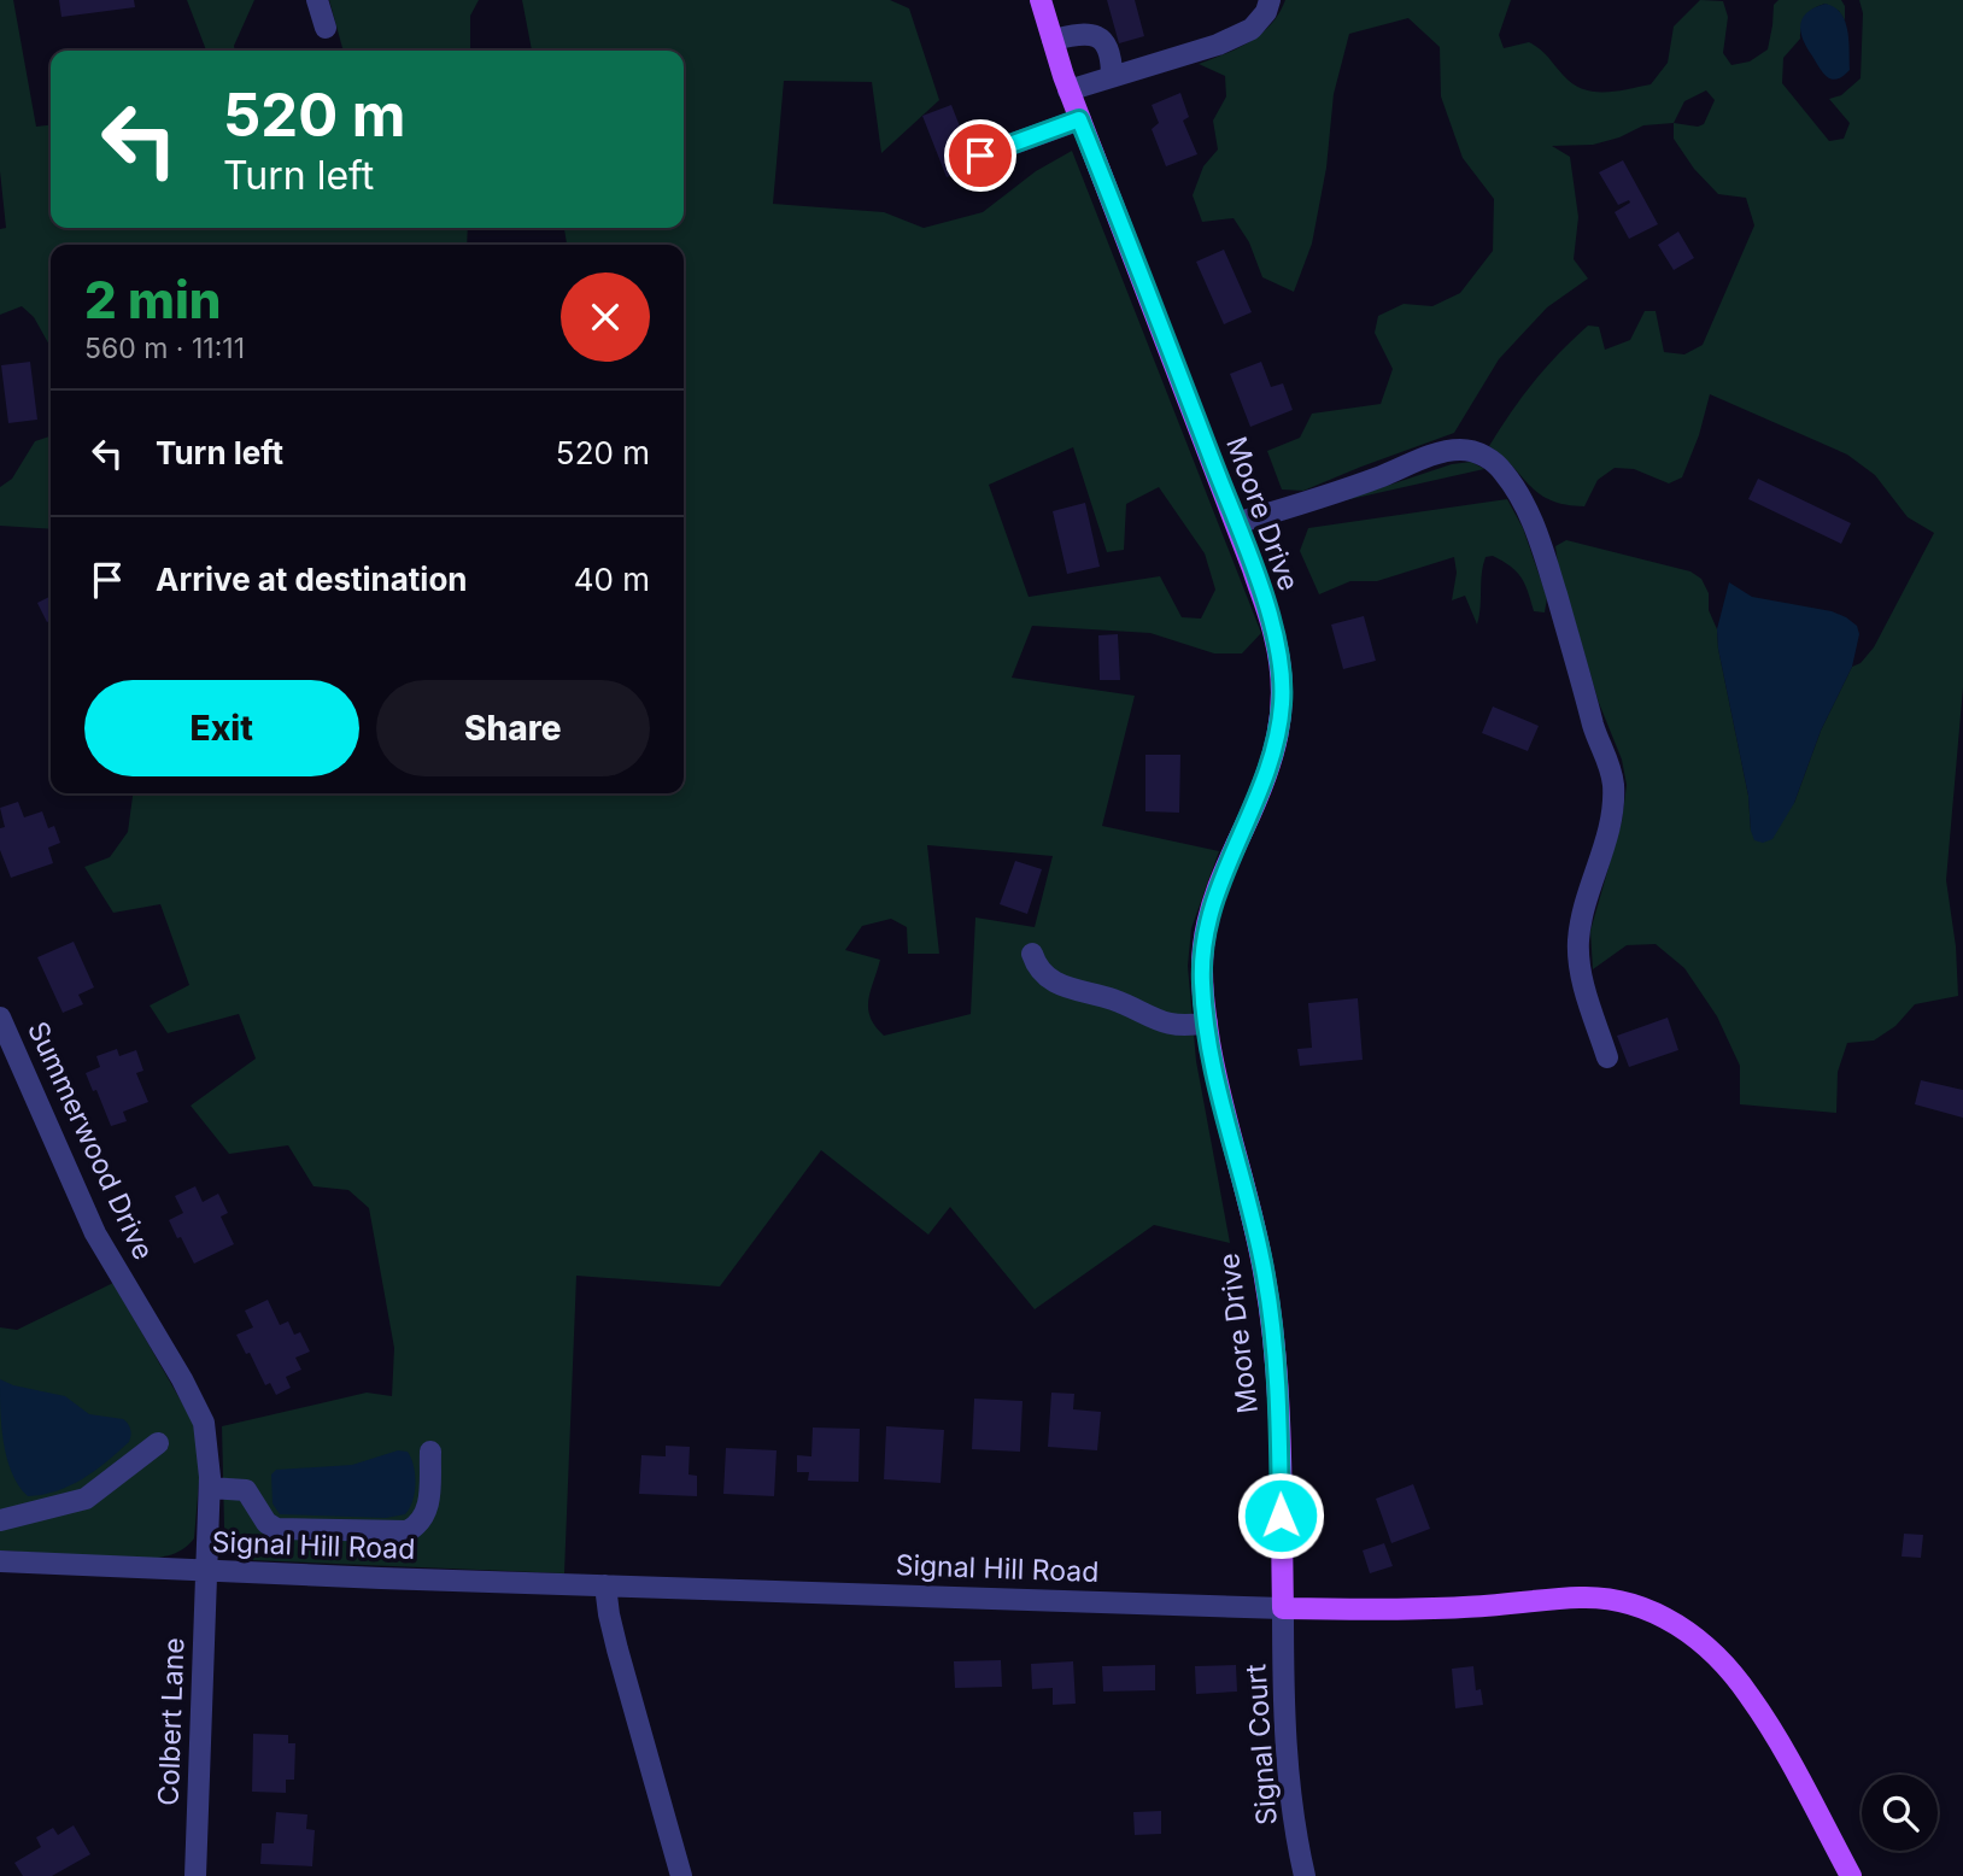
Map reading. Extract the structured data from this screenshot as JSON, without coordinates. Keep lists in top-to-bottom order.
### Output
{
  "streets": {
    "main road": ["Moore Drive", "Signal Hill Road"],
    "street": ["Summerwood Drive", "Colbert Lane", "Signal Court"]
  },
  "crossings": [
    ["Moore Drive", "Signal Hill Road"],
    ["Moore Drive", "Signal Court"],
    ["Summerwood Drive", "Signal Hill Road"],
    ["Summerwood Drive", "Colbert Lane"],
    ["Signal Hill Road", "Colbert Lane"],
    ["Signal Hill Road", "Signal Court"]
  ],
  "page": {
    "turn": ["520 m", "Turn left"],
    "heading": ["2 min", "560 m · 11:11"],
    "list": [
      {
        "name": "Turn left",
        "value": "520 m"
      },
      {
        "name": "Arrive at destination",
        "value": "40 m"
      }
    ],
    "buttons": ["Exit", "Share"]
  }
}
